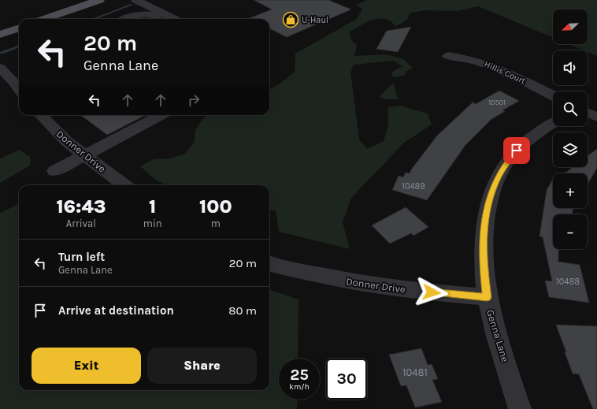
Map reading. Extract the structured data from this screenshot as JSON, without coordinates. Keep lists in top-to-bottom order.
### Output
{
  "streets": {
    "street": ["Hillis Court", "Donner Drive", "Genna Lane"]
  },
  "crossings": [
    ["Donner Drive", "Genna Lane"]
  ],
  "places": {
    "shop": ["U-Haul"]
  },
  "house_numbers": [
    "10501",
    "10489",
    "10488",
    "10481"
  ],
  "north": "bottom left",
  "page": {
    "map_buttons": ["+", "−"],
    "turn": ["20 m", "Genna Lane"],
    "eta": [
      "16:43",
      "Arrival",
      "1",
      "min",
      "100",
      "m"
    ],
    "list": [
      {
        "name": "Turn left",
        "note": "Genna Lane",
        "value": "20 m"
      },
      {
        "name": "Arrive at destination",
        "value": "80 m"
      }
    ],
    "buttons": ["Exit", "Share"],
    "speed": "25 km/h",
    "limit": "30"
  }
}
